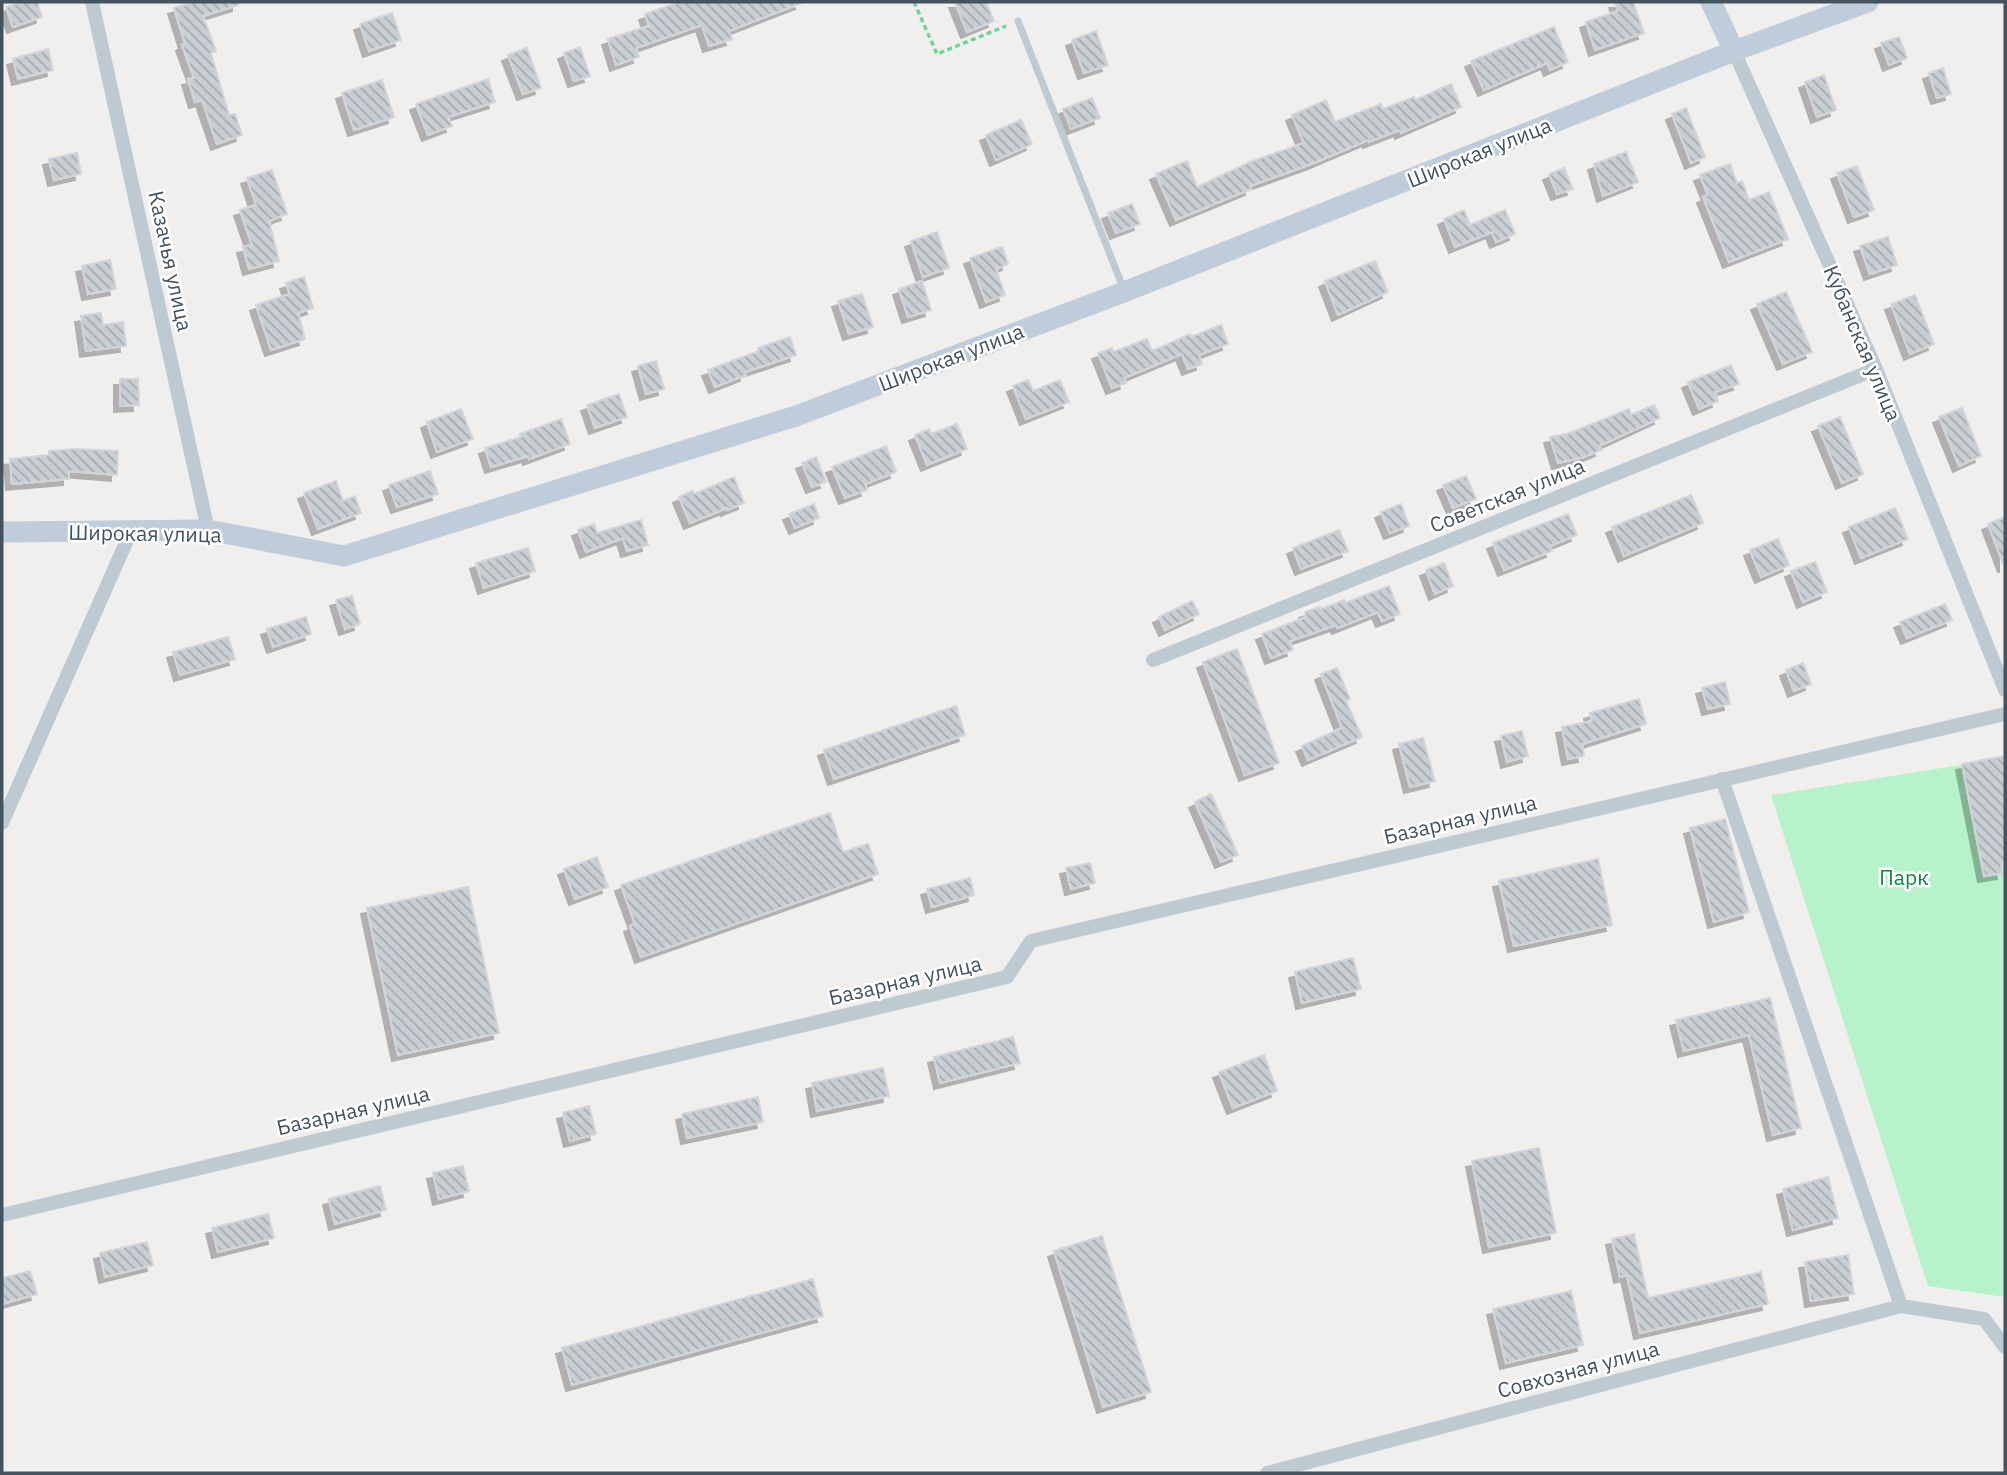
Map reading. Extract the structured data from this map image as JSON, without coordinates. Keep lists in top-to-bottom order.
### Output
{
  "streets": {
    "street": [
      "Широкая улица",
      "Казачья улица",
      "Кубанская улица",
      "Советская улица",
      "Базарная улица",
      "Совхозная улица"
    ]
  },
  "crossings": [
    ["Широкая улица", "Казачья улица"],
    ["Широкая улица", "Кубанская улица"],
    ["Кубанская улица", "Советская улица"]
  ],
  "parks": ["Парк"]
}
